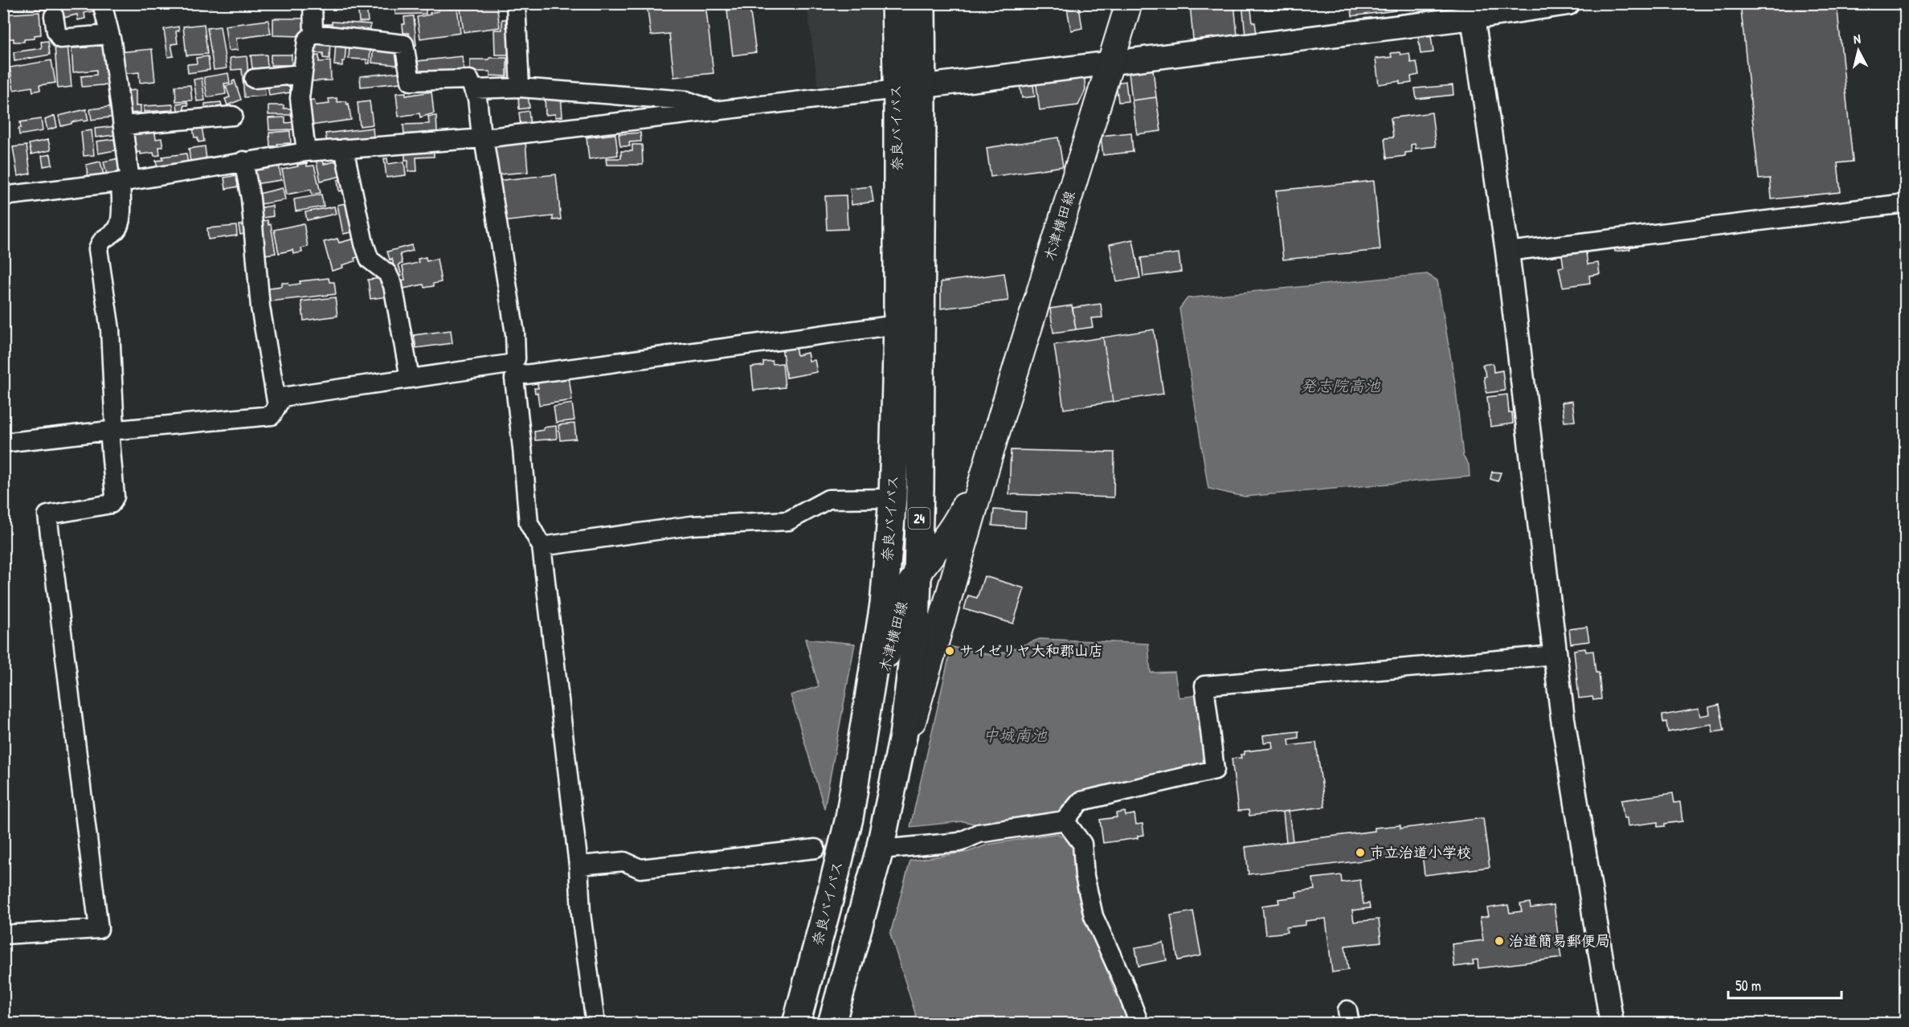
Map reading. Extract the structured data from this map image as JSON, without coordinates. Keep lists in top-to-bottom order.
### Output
{
  "streets": {
    "highway": ["奈良バイパス", "24"],
    "main road": ["木津横田線"]
  },
  "crossings": [
    ["奈良バイパス", "木津横田線"]
  ],
  "water": ["発志院高池", "中城南池"],
  "places": ["サイゼリヤ大和郡山店", "市立治道小学校", "治道簡易郵便局"],
  "scale_bar": "50 m",
  "north": "top"
}
